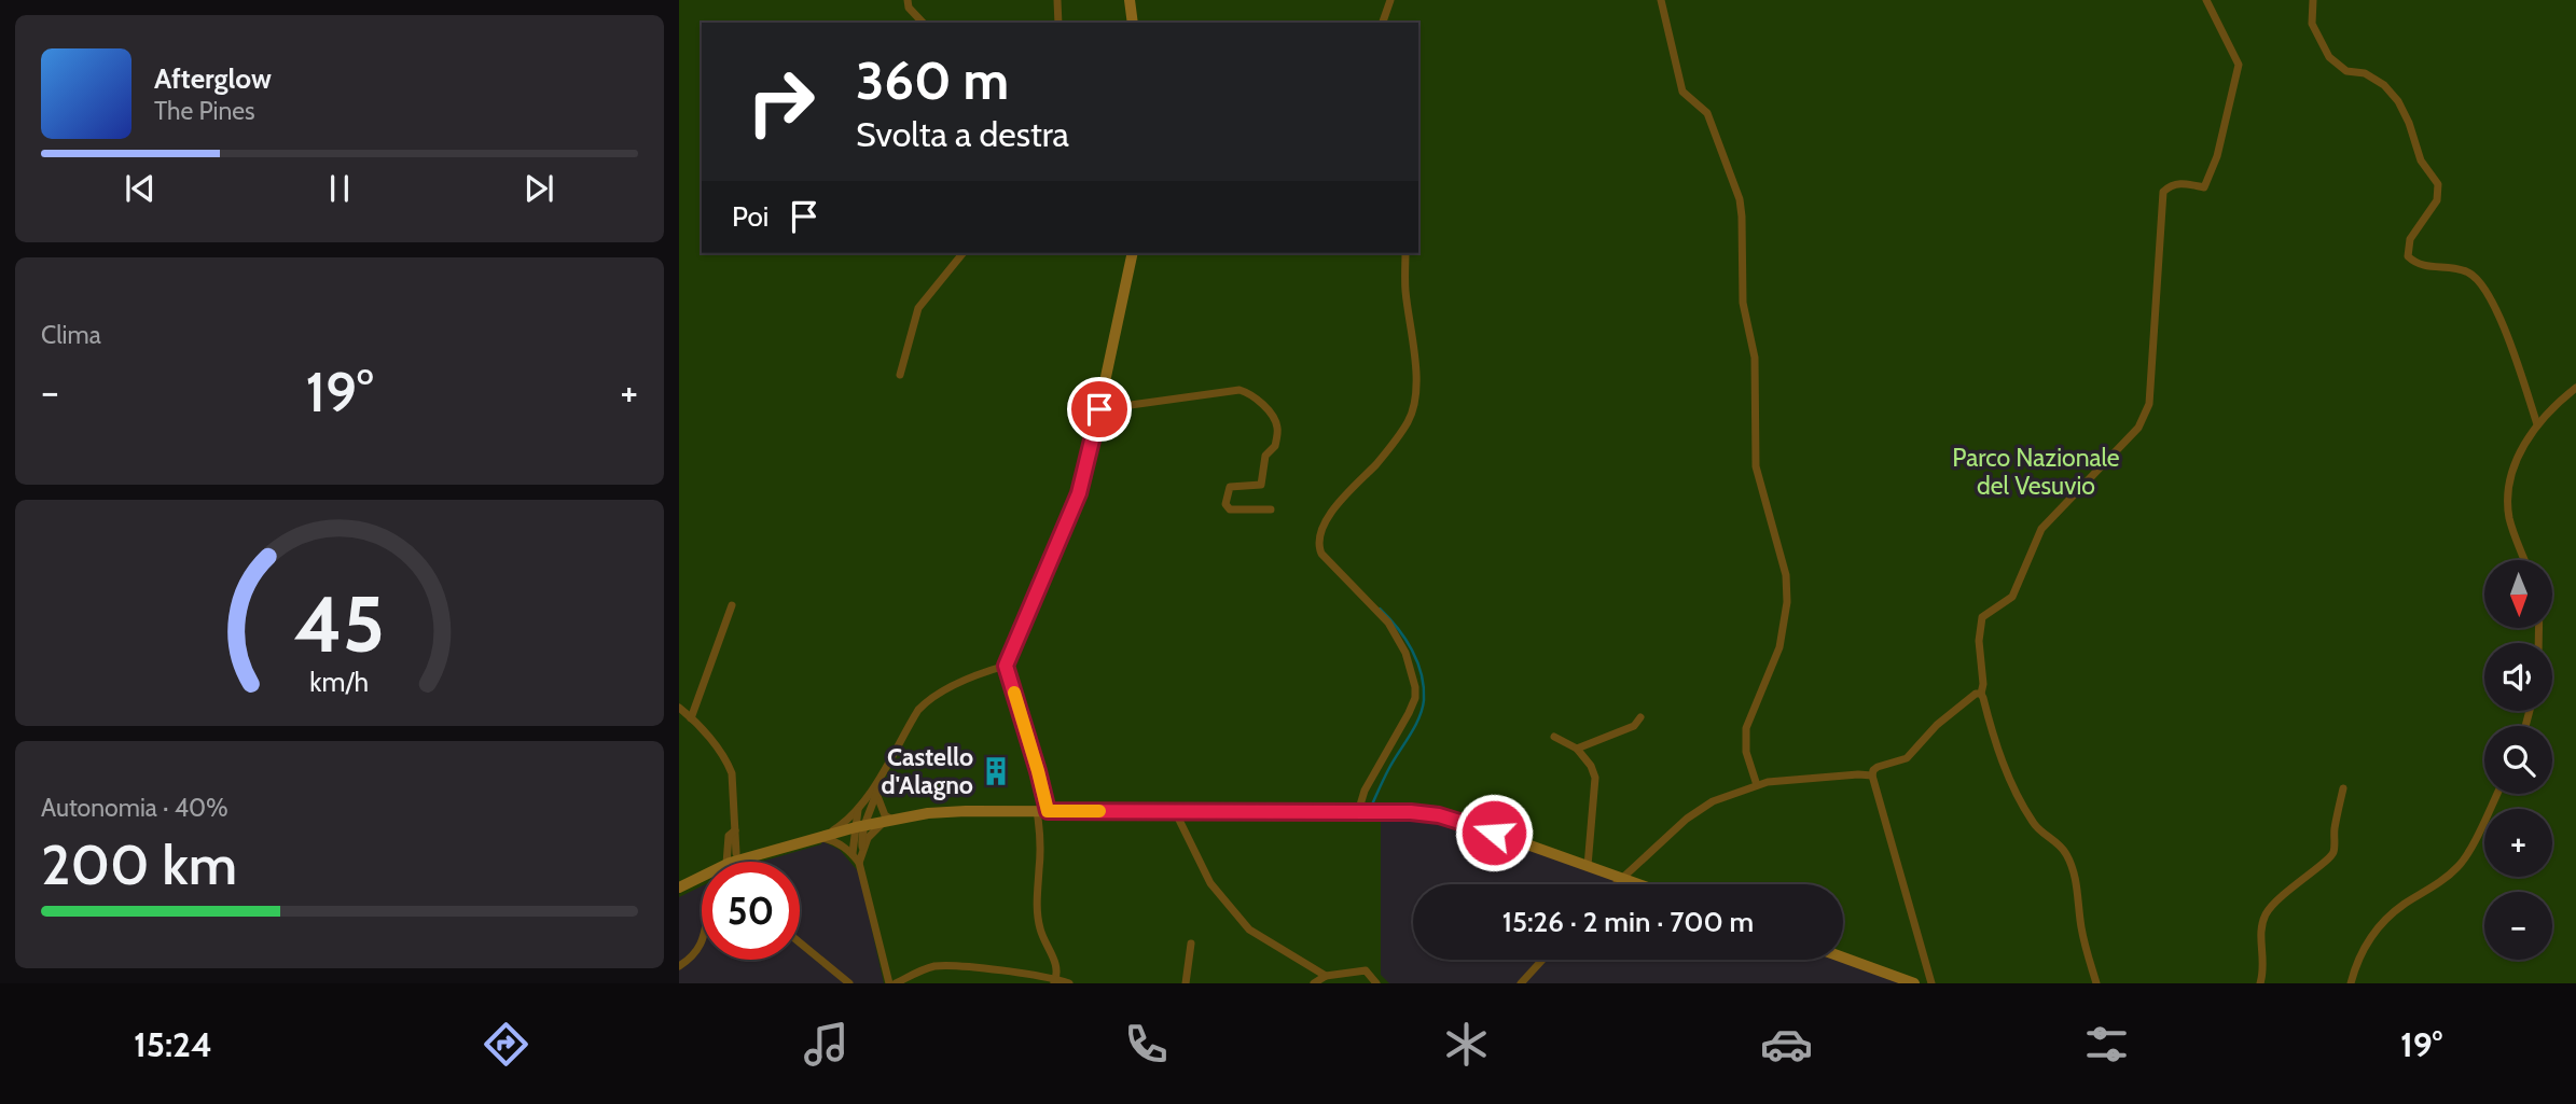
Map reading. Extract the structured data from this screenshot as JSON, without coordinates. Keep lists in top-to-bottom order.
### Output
{
  "parks": ["Parco Nazionale del Vesuvio"],
  "places": {
    "building": ["Castello d'Alagno"]
  },
  "north": "bottom",
  "page": {
    "turn": ["360 m", "Svolta a destra"],
    "song": ["Afterglow", "The Pines"],
    "then": "Poi",
    "tile": [
      "Clima",
      ["Autonomia · 40%", "200 km"]
    ],
    "heat": ["−", "19°", "+"],
    "map_buttons": ["+", "−"],
    "limit": "50",
    "trip": "15:26 · 2 min · 700 m",
    "tabs": ["15:24", "19°"],
    "gauge": ["45", "km/h"]
  }
}
